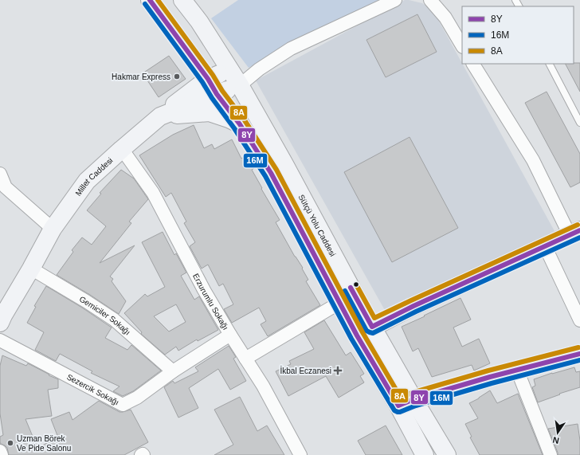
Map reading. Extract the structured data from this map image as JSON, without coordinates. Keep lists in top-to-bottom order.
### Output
{
  "streets": {
    "main road": ["Millet Caddesi", "Sütçü Yolu Caddesi"],
    "street": ["Erzurumlu Sokağı", "Gemiciler Sokağı", "Sezercik Sokağı"]
  },
  "crossings": [
    ["Millet Caddesi", "Sütçü Yolu Caddesi"],
    ["Millet Caddesi", "Erzurumlu Sokağı"],
    ["Millet Caddesi", "Gemiciler Sokağı"],
    ["Erzurumlu Sokağı", "Sezercik Sokağı"],
    ["Gemiciler Sokağı", "Sezercik Sokağı"]
  ],
  "places": {
    "other": ["Hakmar Express", "Uzman Börek Ve Pide Salonu"],
    "health": ["İkbal Eczanesi"]
  },
  "lines": ["transit line 8Y", "transit line 8A", "transit line 16M"],
  "legend": ["8Y", "16M", "8A"],
  "north": "bottom"
}
